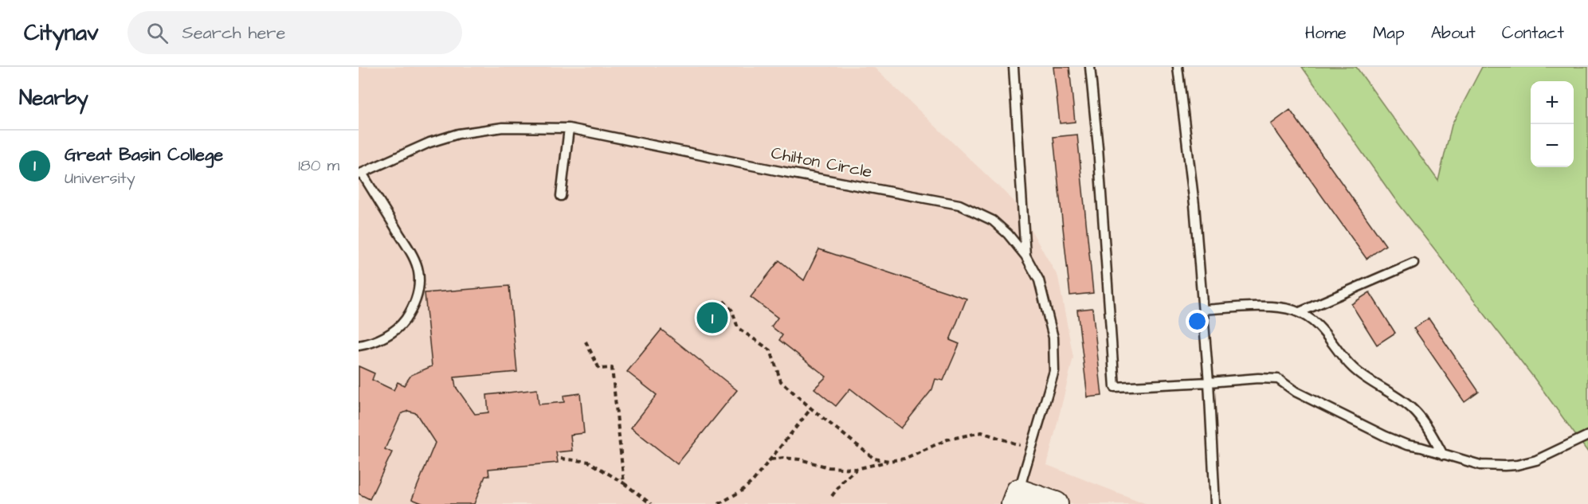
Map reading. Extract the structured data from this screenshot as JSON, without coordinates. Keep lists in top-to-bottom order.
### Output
{
  "streets": {
    "lane": ["Chilton Circle"]
  },
  "page": {
    "header": "Citynav",
    "search": "Search here",
    "nav": [
      "Home",
      "Map",
      "About",
      "Contact"
    ],
    "heading": "Nearby",
    "map_buttons": ["+", "−"],
    "list": [
      {
        "mark": "1",
        "name": "Great Basin College",
        "note": "University",
        "value": "180 m"
      }
    ],
    "pins": "1"
  }
}
